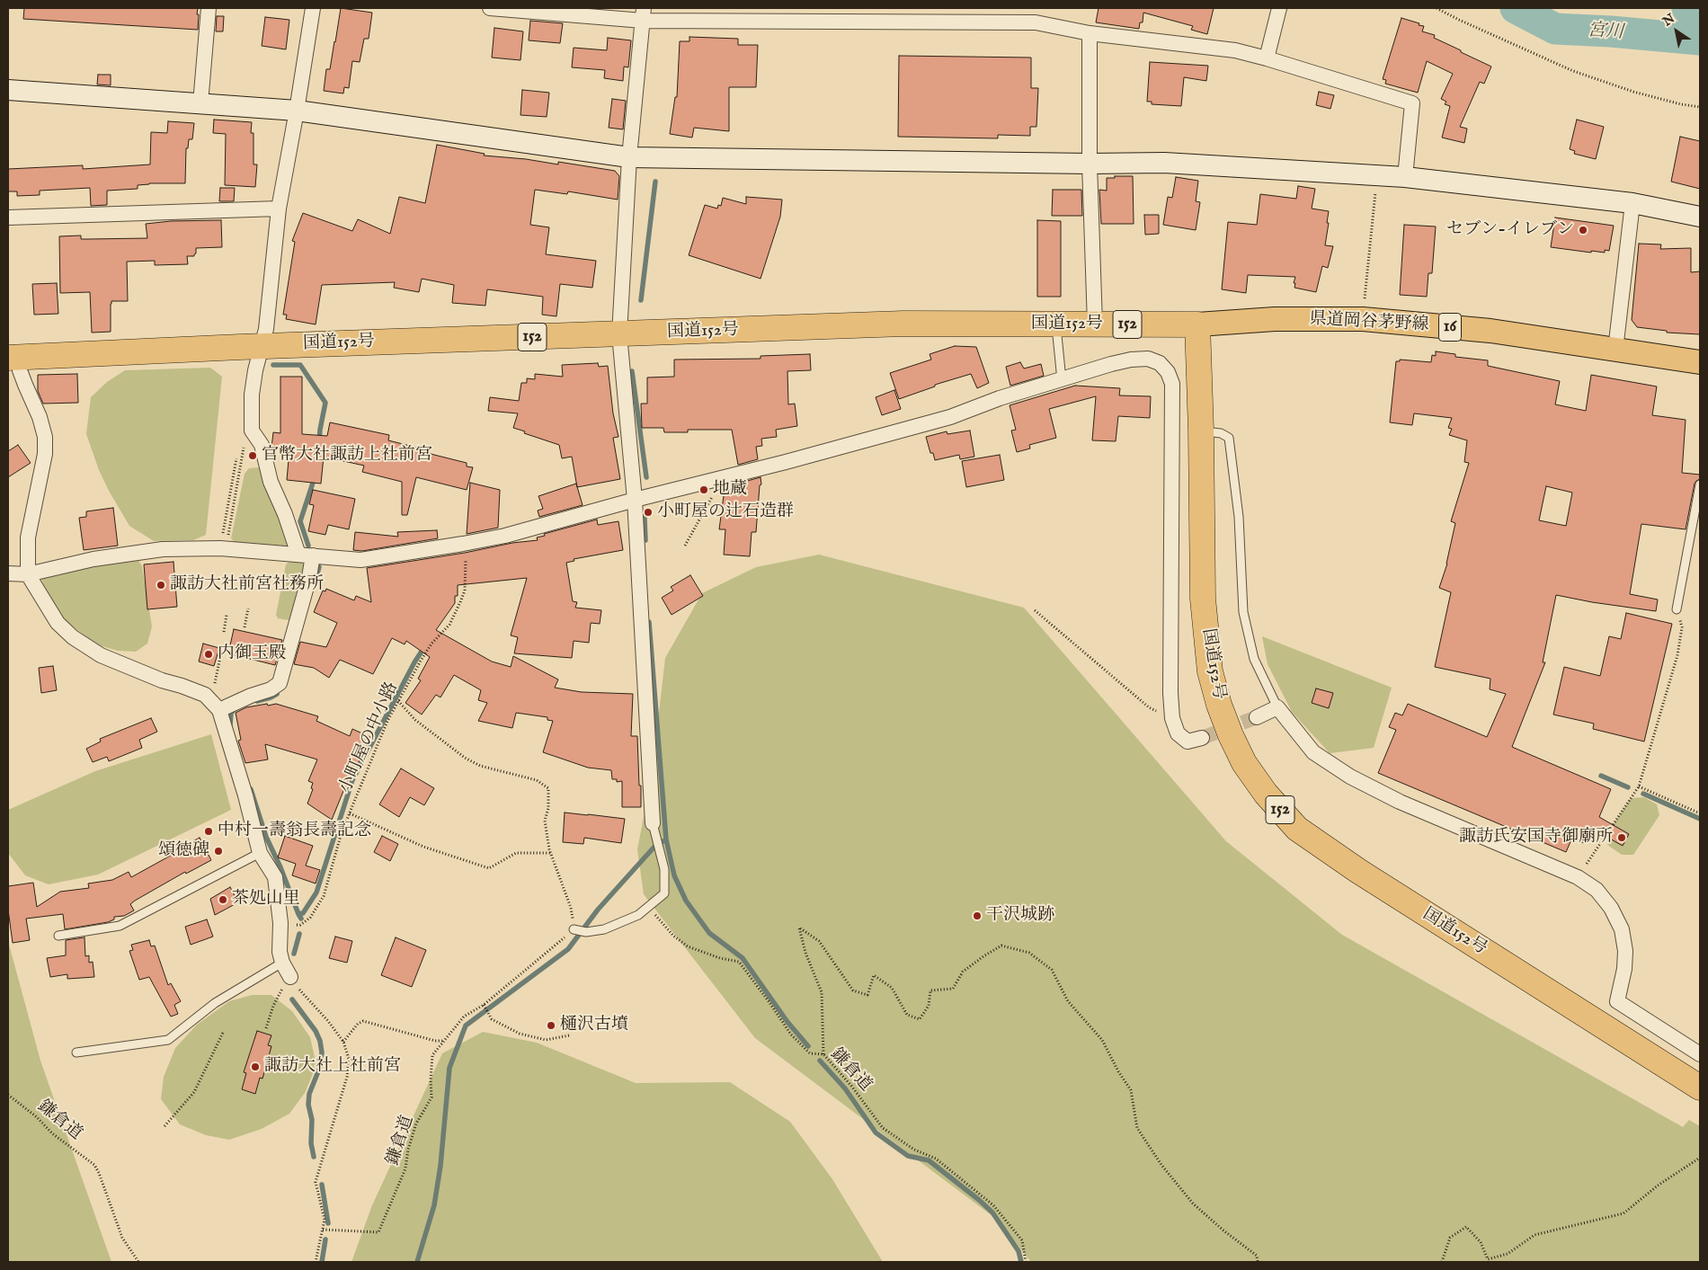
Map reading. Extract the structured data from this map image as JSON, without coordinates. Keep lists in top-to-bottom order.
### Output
{
  "streets": {
    "highway": ["国道152号", "152"],
    "main road": ["県道岡谷茅野線", "16"],
    "path": ["小町屋の中小路", "鎌倉道"]
  },
  "crossings": [
    ["県道岡谷茅野線", "国道152号"]
  ],
  "water": ["宮川"],
  "places": [
    "セブン-イレブン",
    "官幣大社諏訪上社前宮",
    "地蔵",
    "小町屋の辻石造群",
    "諏訪大社前宮社務所",
    "内御玉殿",
    "中村一壽翁長壽記念",
    "諏訪氏安国寺御廟所",
    "頌徳碑",
    "茶処山里",
    "干沢城跡",
    "樋沢古墳",
    "諏訪大社上社前宮"
  ],
  "north": "top left"
}
